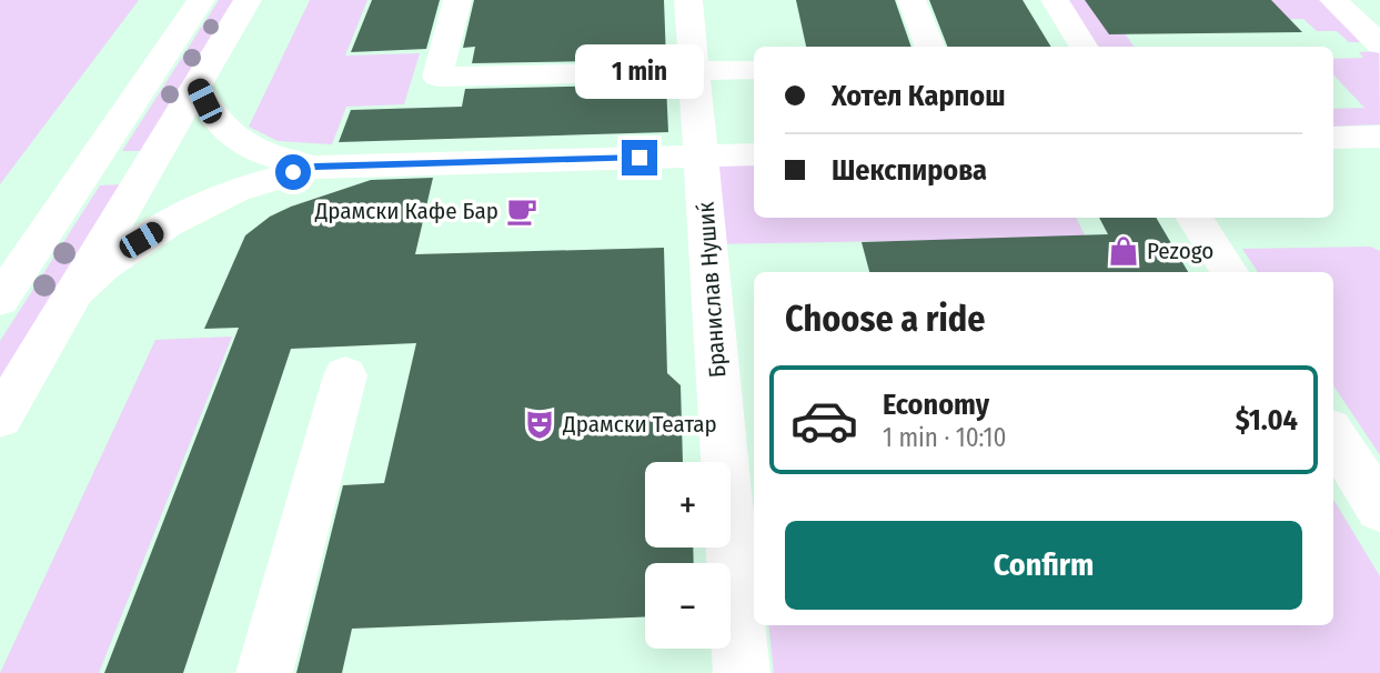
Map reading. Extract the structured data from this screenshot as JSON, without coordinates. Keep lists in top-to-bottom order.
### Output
{
  "streets": {
    "street": ["Бранислав Нушиќ"]
  },
  "places": {
    "cafe": ["Драмски Кафе Бар"],
    "shop": ["Pezogo"],
    "theatre": ["Драмски Театар"]
  },
  "page": {
    "bubble": "1 min",
    "banner": ["Хотел Карпош", "Шекспирова"],
    "heading": "Choose a ride",
    "list": [
      {
        "name": "Economy",
        "note": "1 min · 10:10",
        "value": "$1.04"
      }
    ],
    "map_buttons": ["+", "−"],
    "buttons": "Confirm"
  }
}
